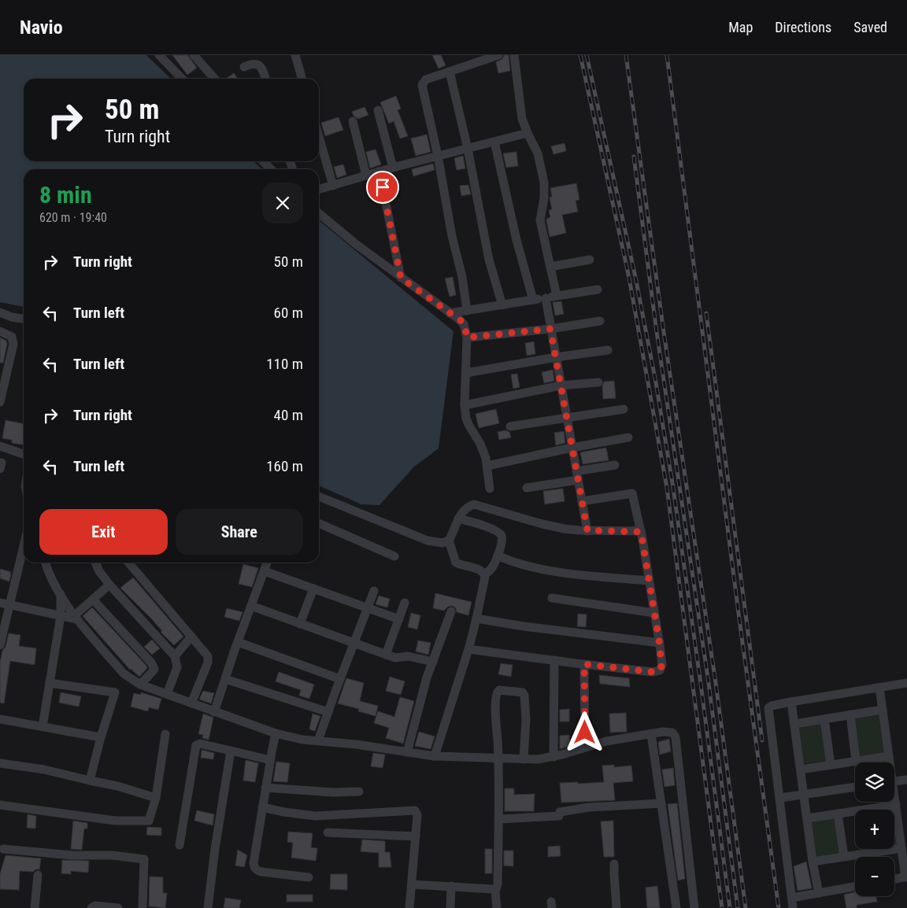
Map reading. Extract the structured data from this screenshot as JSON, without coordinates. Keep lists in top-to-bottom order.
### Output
{
  "page": {
    "header": "Navio",
    "nav": ["Map", "Directions", "Saved"],
    "turn": ["50 m", "Turn right"],
    "heading": ["8 min", "620 m · 19:40"],
    "list": [
      {
        "name": "Turn right",
        "value": "50 m"
      },
      {
        "name": "Turn left",
        "value": "60 m"
      },
      {
        "name": "Turn left",
        "value": "110 m"
      },
      {
        "name": "Turn right",
        "value": "40 m"
      },
      {
        "name": "Turn left",
        "value": "160 m"
      }
    ],
    "buttons": ["Exit", "Share"],
    "map_buttons": ["+", "−"]
  }
}
